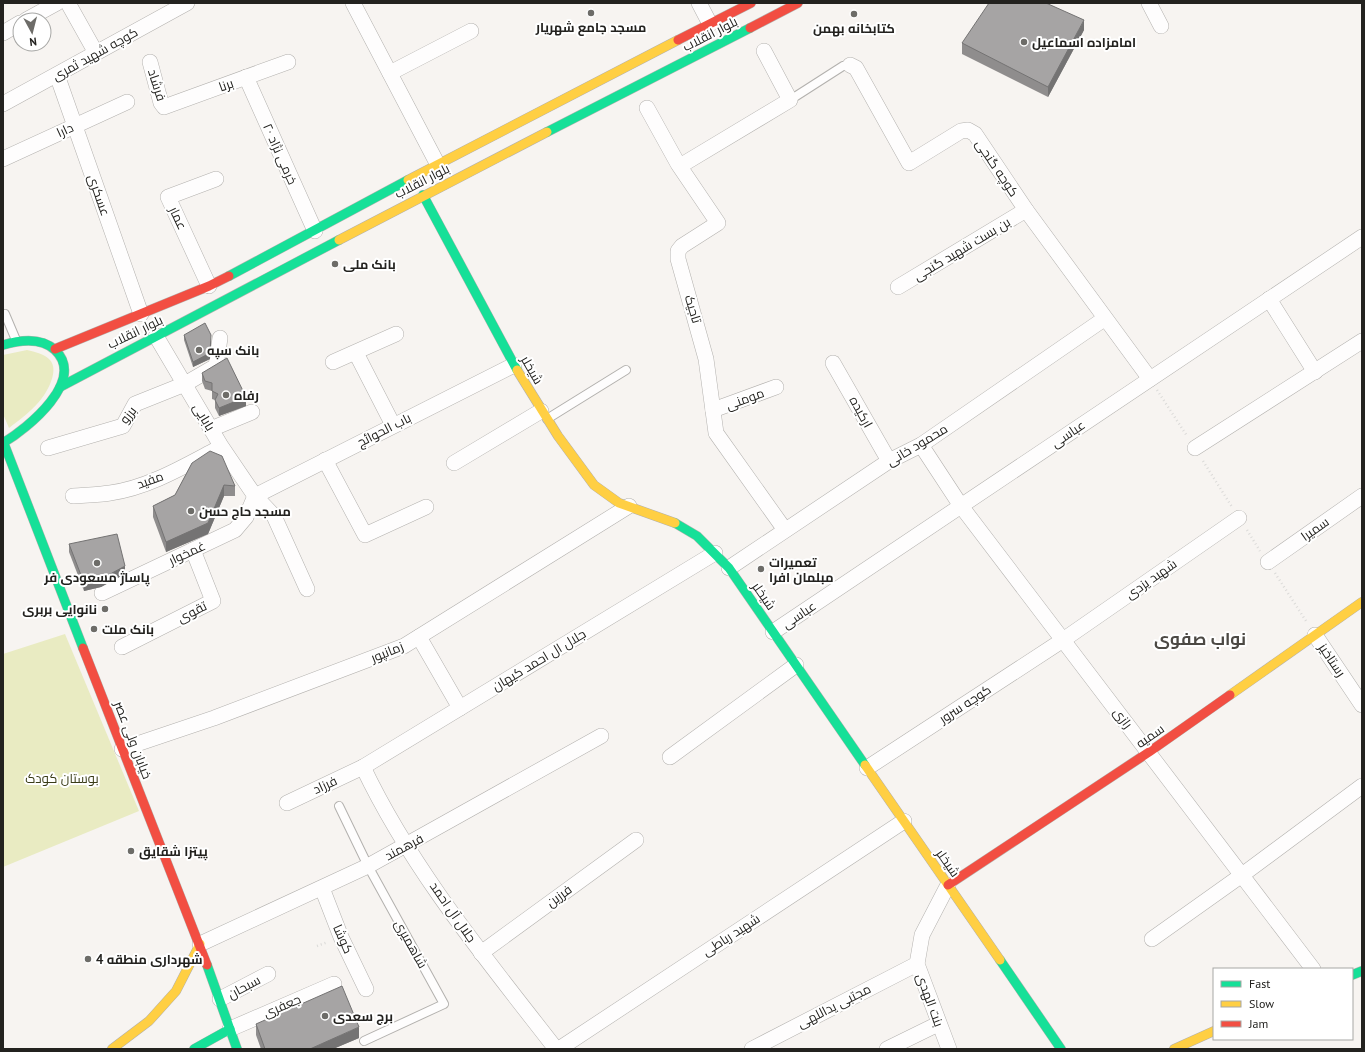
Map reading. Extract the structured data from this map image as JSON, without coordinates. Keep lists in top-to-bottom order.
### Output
{
  "streets": {
    "main road": [
      "بلوار انقلاب",
      "شیخلر",
      "سمیه",
      "خیابان ولی عصر"
    ],
    "street": [
      "کوچه شهید ثمری",
      "فرشاد",
      "برنا",
      "دارا",
      "خرمی نژاد ۲۰",
      "کوچه گنجی",
      "عسکری",
      "عمار",
      "بن بست شهید گنجی",
      "تاجیک",
      "مومنی",
      "ارکیده",
      "برزو",
      "بابایی",
      "باب الحوائج",
      "عباسی",
      "محمود خانی",
      "مفید",
      "سمیرا",
      "غمخوار",
      "شهید یزدی",
      "تقوی",
      "زمانپور",
      "جلال ال احمد کیهان",
      "رستاخیز",
      "کوچه سرور",
      "رازی",
      "فرزاد",
      "فرهمند",
      "فرزین",
      "جلال آل احمد",
      "شهید رباطی",
      "کوشا",
      "سبحان",
      "بنت الهدی",
      "جعفری",
      "مجتبی یداللهی"
    ],
    "lane": ["شاهمیری"]
  },
  "crossings": [
    ["بلوار انقلاب", "خرمی نژاد ۲۰"],
    ["بلوار انقلاب", "عسکری"],
    ["بلوار انقلاب", "عمار"],
    ["بلوار انقلاب", "شیخلر"],
    ["بلوار انقلاب", "بابایی"],
    ["کوچه شهید ثمری", "عسکری"],
    ["فرشاد", "برنا"],
    ["برنا", "خرمی نژاد ۲۰"],
    ["دارا", "عسکری"],
    ["کوچه گنجی", "بن بست شهید گنجی"],
    ["کوچه گنجی", "عباسی"],
    ["کوچه گنجی", "محمود خانی"],
    ["تاجیک", "مومنی"],
    ["تاجیک", "محمود خانی"],
    ["شیخلر", "باب الحوائج"],
    ["شیخلر", "عباسی"],
    ["شیخلر", "محمود خانی"],
    ["شیخلر", "زمانپور"],
    ["شیخلر", "جلال ال احمد کیهان"],
    ["شیخلر", "کوچه سرور"],
    ["شیخلر", "سمیه"],
    ["شیخلر", "شهید رباطی"],
    ["شیخلر", "بنت الهدی"],
    ["ارکیده", "محمود خانی"],
    ["برزو", "بابایی"],
    ["بابایی", "باب الحوائج"],
    ["بابایی", "مفید"],
    ["بابایی", "غمخوار"],
    ["باب الحوائج", "غمخوار"],
    ["عباسی", "رازی"],
    ["محمود خانی", "رازی"],
    ["غمخوار", "تقوی"],
    ["شهید یزدی", "کوچه سرور"],
    ["شهید یزدی", "رازی"],
    ["زمانپور", "خیابان ولی عصر"],
    ["جلال ال احمد کیهان", "فرزاد"],
    ["جلال ال احمد کیهان", "جلال آل احمد"],
    ["رستاخیز", "سمیه"],
    ["کوچه سرور", "رازی"],
    ["رازی", "سمیه"],
    ["سمیه", "بنت الهدی"],
    ["خیابان ولی عصر", "فرهمند"],
    ["خیابان ولی عصر", "سبحان"],
    ["خیابان ولی عصر", "جعفری"],
    ["فرزاد", "جلال آل احمد"],
    ["فرهمند", "جلال آل احمد"],
    ["فرهمند", "کوشا"],
    ["فرهمند", "شاهمیری"],
    ["فرزین", "جلال آل احمد"],
    ["جلال آل احمد", "شهید رباطی"],
    ["بنت الهدی", "مجتبی یداللهی"]
  ],
  "districts": ["نواب صفوی"],
  "parks": ["بوستان کودک"],
  "places": [
    "مسجد جامع شهریار",
    "کتابخانه بهمن",
    "امامزاده اسماعیل",
    "بانک ملی",
    "بانک سپه",
    "رفاه",
    "مسجد حاج حسن",
    "پاساژ مسعودی فر",
    "تعمیرات مبلمان افرا",
    "نانوایی بربری",
    "بانک ملت",
    "پیتزا شقایق",
    "شهرداری منطقه 4",
    "برج سعدی"
  ],
  "legend": ["Fast", "Slow", "Jam"],
  "north": "bottom"
}
